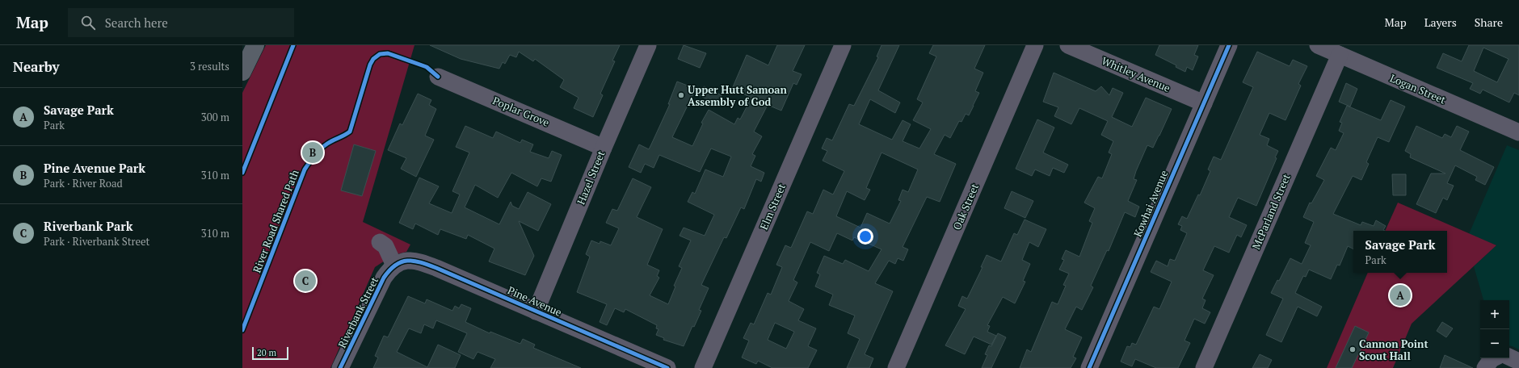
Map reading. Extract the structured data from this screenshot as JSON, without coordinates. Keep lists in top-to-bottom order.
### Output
{
  "streets": {
    "street": [
      "Whitley Avenue",
      "Logan Street",
      "Poplar Grove",
      "Hazel Street",
      "Kowhai Avenue",
      "Elm Street",
      "Oak Street",
      "McParland Street",
      "Pine Avenue",
      "Riverbank Street"
    ],
    "cycle path": ["River Road Shared Path"]
  },
  "crossings": [
    ["Whitley Avenue", "Kowhai Avenue"],
    ["Logan Street", "McParland Street"],
    ["Poplar Grove", "Hazel Street"],
    ["Hazel Street", "Pine Avenue"],
    ["Pine Avenue", "Riverbank Street"]
  ],
  "places": ["Upper Hutt Samoan Assembly of God", "Cannon Point Scout Hall"],
  "scale_bar": "20 m",
  "page": {
    "header": "Map",
    "search": "Search here",
    "nav": ["Map", "Layers", "Share"],
    "heading": ["Nearby", "3 results"],
    "list": [
      {
        "mark": "A",
        "name": "Savage Park",
        "note": "Park",
        "value": "300 m"
      },
      {
        "mark": "B",
        "name": "Pine Avenue Park",
        "note": "Park · River Road",
        "value": "310 m"
      },
      {
        "mark": "C",
        "name": "Riverbank Park",
        "note": "Park · Riverbank Street",
        "value": "310 m"
      }
    ],
    "pins": ["B", "C", "A"],
    "popup": ["Savage Park", "Park"],
    "map_buttons": ["+", "−"],
    "scale": "20 m"
  }
}
